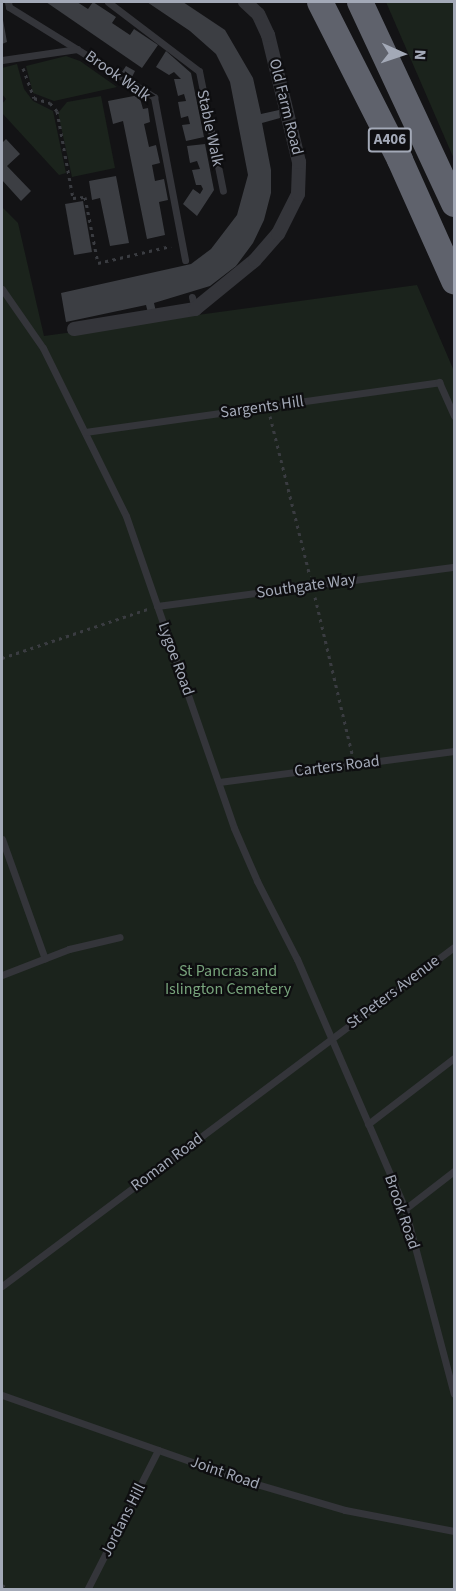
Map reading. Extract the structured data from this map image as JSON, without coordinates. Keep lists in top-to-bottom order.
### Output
{
  "streets": {
    "highway": ["A406"],
    "street": ["Old Farm Road"],
    "lane": [
      "Brook Walk",
      "Stable Walk",
      "Sargents Hill",
      "Southgate Way",
      "Lygoe Road",
      "Carters Road",
      "St Peters Avenue",
      "Roman Road",
      "Brook Road",
      "Joint Road",
      "Jordans Hill"
    ]
  },
  "crossings": [
    ["Sargents Hill", "Lygoe Road"],
    ["Southgate Way", "Lygoe Road"],
    ["Lygoe Road", "Carters Road"],
    ["Lygoe Road", "St Peters Avenue"],
    ["Lygoe Road", "Roman Road"],
    ["Lygoe Road", "Brook Road"],
    ["St Peters Avenue", "Roman Road"],
    ["St Peters Avenue", "Brook Road"],
    ["Roman Road", "Brook Road"],
    ["Joint Road", "Jordans Hill"]
  ],
  "parks": ["St Pancras and Islington Cemetery"],
  "north": "right"
}
